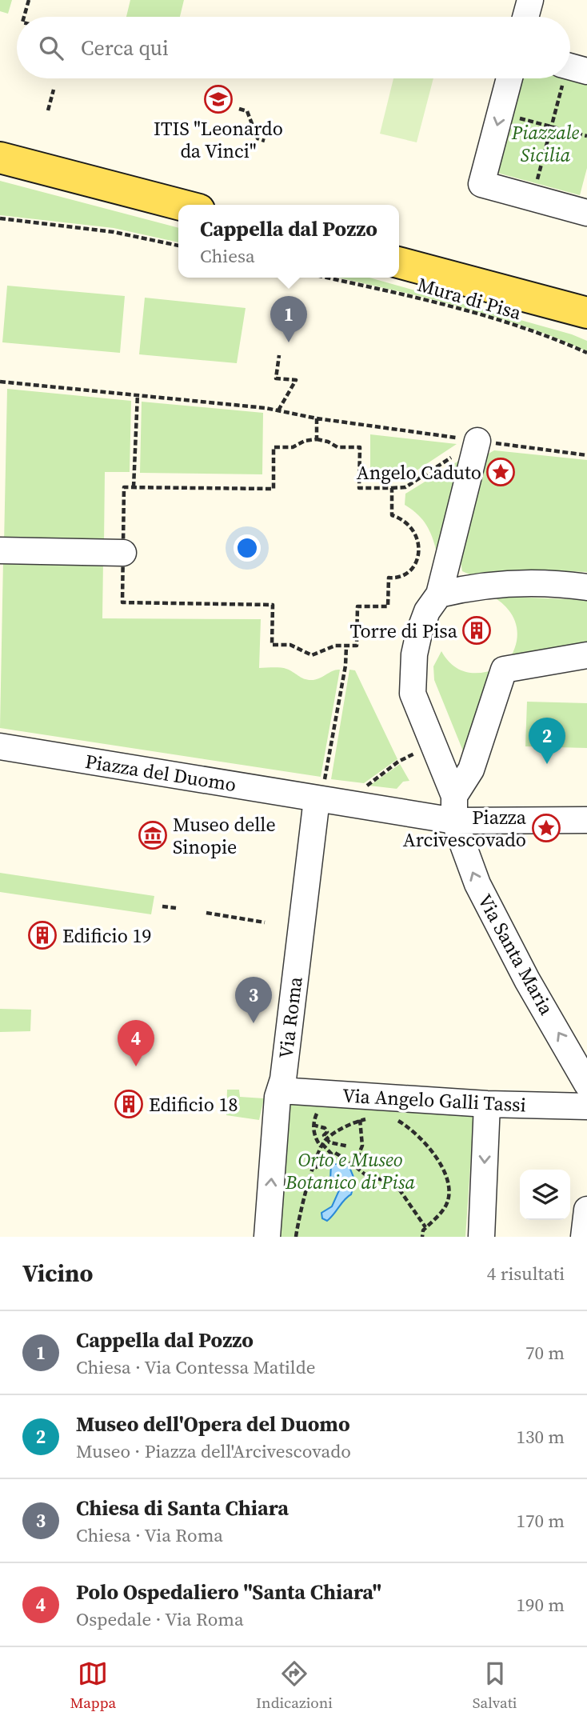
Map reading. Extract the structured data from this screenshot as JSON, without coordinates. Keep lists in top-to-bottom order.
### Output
{
  "streets": {
    "street": [
      "Piazza del Duomo",
      "Via Santa Maria",
      "Via Roma",
      "Via Angelo Galli Tassi"
    ],
    "path": ["Mura di Pisa"]
  },
  "crossings": [
    ["Piazza del Duomo", "Via Santa Maria"],
    ["Piazza del Duomo", "Via Roma"],
    ["Via Roma", "Via Angelo Galli Tassi"]
  ],
  "one_way": ["Via Santa Maria"],
  "parks": ["Piazzale Sicilia", "Orto e Museo Botanico di Pisa"],
  "places": {
    "school or university": ["ITIS \"Leonardo da Vinci\""],
    "place": ["Angelo Caduto", "Piazza Arcivescovado"],
    "building": ["Torre di Pisa", "Edificio 19", "Edificio 18"],
    "museum": ["Museo delle Sinopie"]
  },
  "page": {
    "search": "Cerca qui",
    "popup": ["Cappella dal Pozzo", "Chiesa"],
    "pins": [
      "1",
      "2",
      "3",
      "4"
    ],
    "heading": ["Vicino", "4 risultati"],
    "list": [
      {
        "mark": "1",
        "name": "Cappella dal Pozzo",
        "note": "Chiesa · Via Contessa Matilde",
        "value": "70 m"
      },
      {
        "mark": "2",
        "name": "Museo dell'Opera del Duomo",
        "note": "Museo · Piazza dell'Arcivescovado",
        "value": "130 m"
      },
      {
        "mark": "3",
        "name": "Chiesa di Santa Chiara",
        "note": "Chiesa · Via Roma",
        "value": "170 m"
      },
      {
        "mark": "4",
        "name": "Polo Ospedaliero \"Santa Chiara\"",
        "note": "Ospedale · Via Roma",
        "value": "190 m"
      }
    ],
    "nav": ["Mappa", "Indicazioni", "Salvati"]
  }
}
